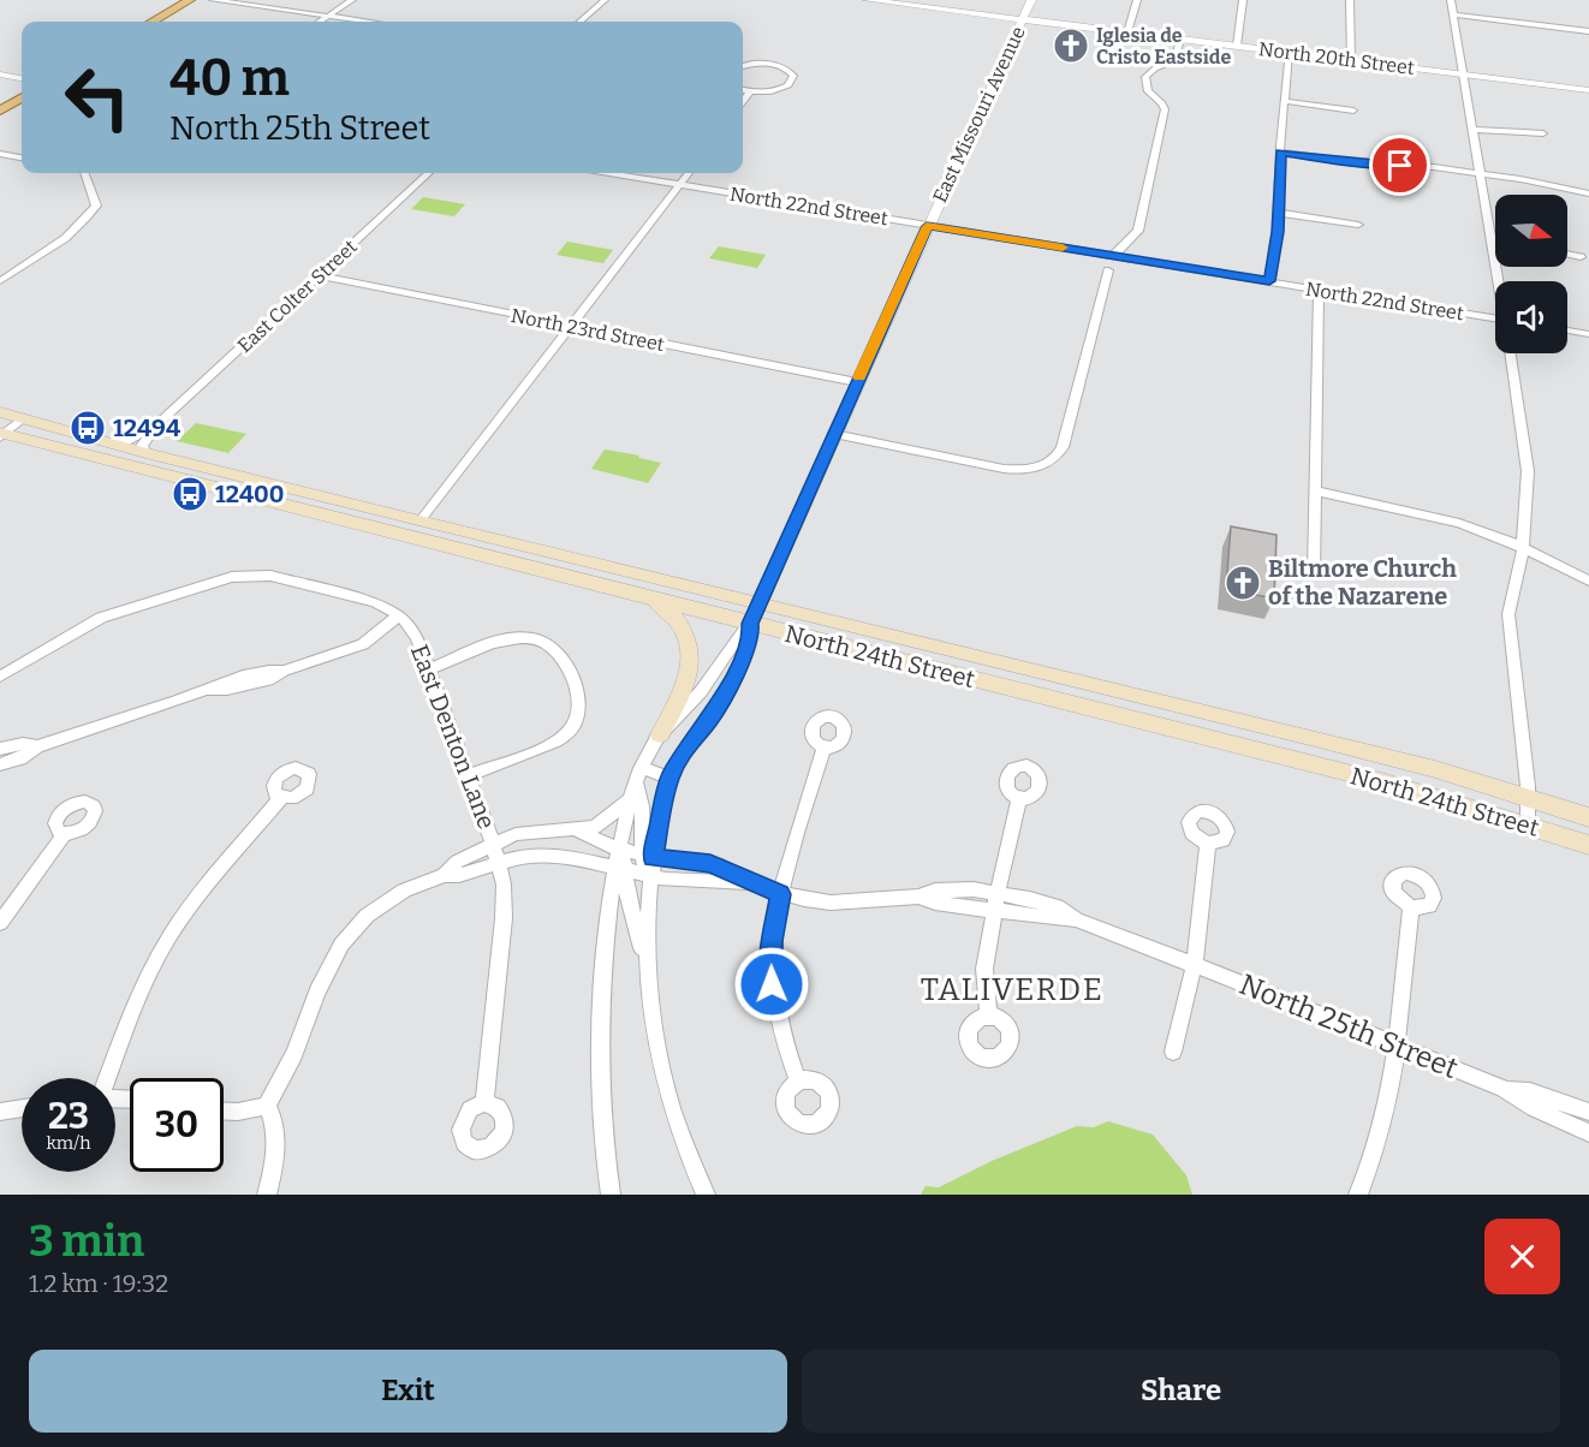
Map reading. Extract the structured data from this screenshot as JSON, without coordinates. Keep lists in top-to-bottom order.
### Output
{
  "streets": {
    "main road": ["North 24th Street"],
    "street": [
      "North 20th Street",
      "East Missouri Avenue",
      "North 22nd Street",
      "East Colter Street",
      "North 23rd Street",
      "East Denton Lane",
      "North 25th Street"
    ]
  },
  "crossings": [
    ["North 20th Street", "East Missouri Avenue"],
    ["East Missouri Avenue", "North 22nd Street"],
    ["East Missouri Avenue", "North 23rd Street"],
    ["East Missouri Avenue", "North 24th Street"],
    ["East Colter Street", "North 23rd Street"],
    ["East Colter Street", "North 24th Street"]
  ],
  "districts": ["TALIVERDE"],
  "places": {
    "church": ["Iglesia de Cristo Eastside", "Biltmore Church of the Nazarene"],
    "bus stop": ["12494", "12400"]
  },
  "north": "right",
  "page": {
    "turn": ["40 m", "North 25th Street"],
    "speed": "23 km/h",
    "limit": "30",
    "heading": ["3 min", "1.2 km · 19:32"],
    "buttons": ["Exit", "Share"]
  }
}
